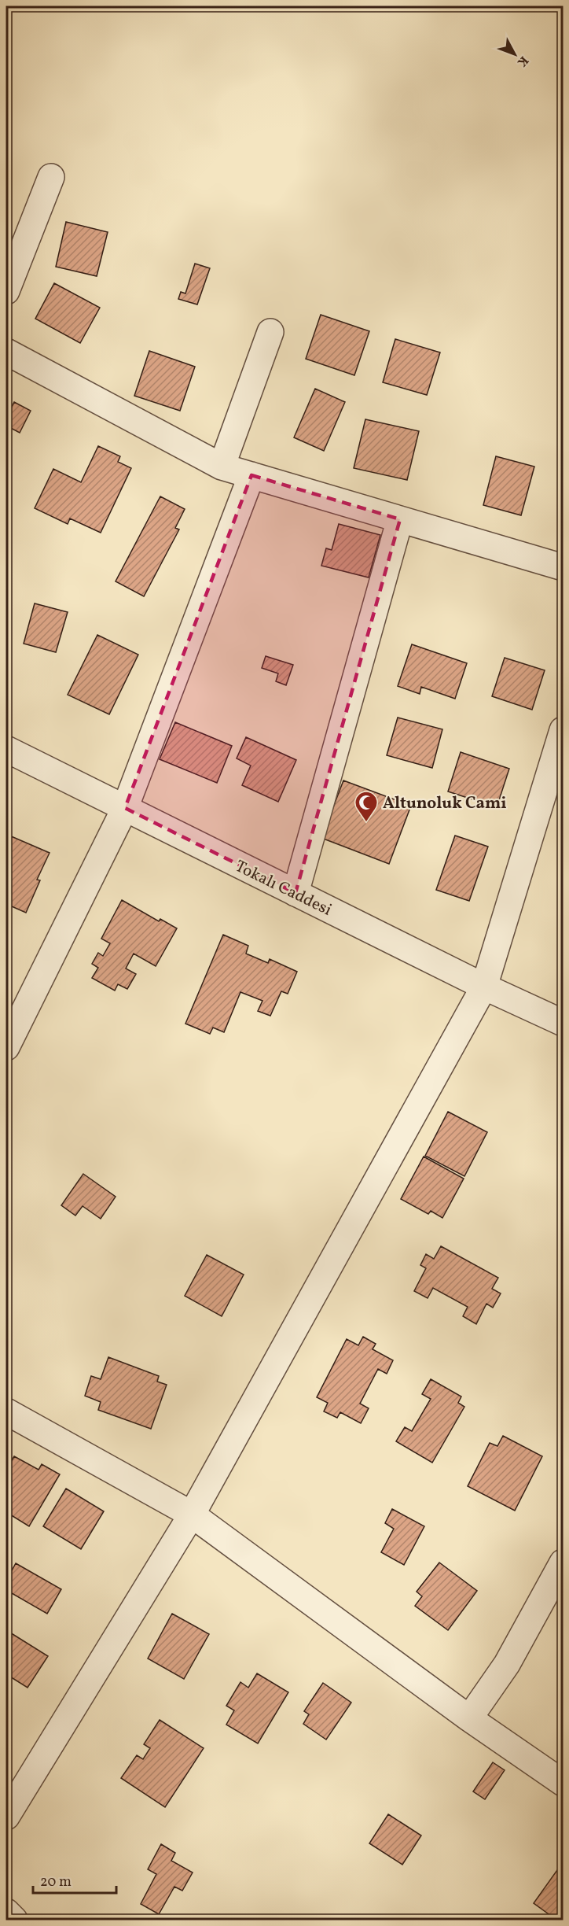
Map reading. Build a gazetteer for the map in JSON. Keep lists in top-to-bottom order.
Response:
{
  "streets": {
    "street": ["Tokalı Caddesi"]
  },
  "places": {
    "mosque": ["Altunoluk Cami"]
  },
  "scale_bar": "20 m",
  "north": "bottom right"
}
